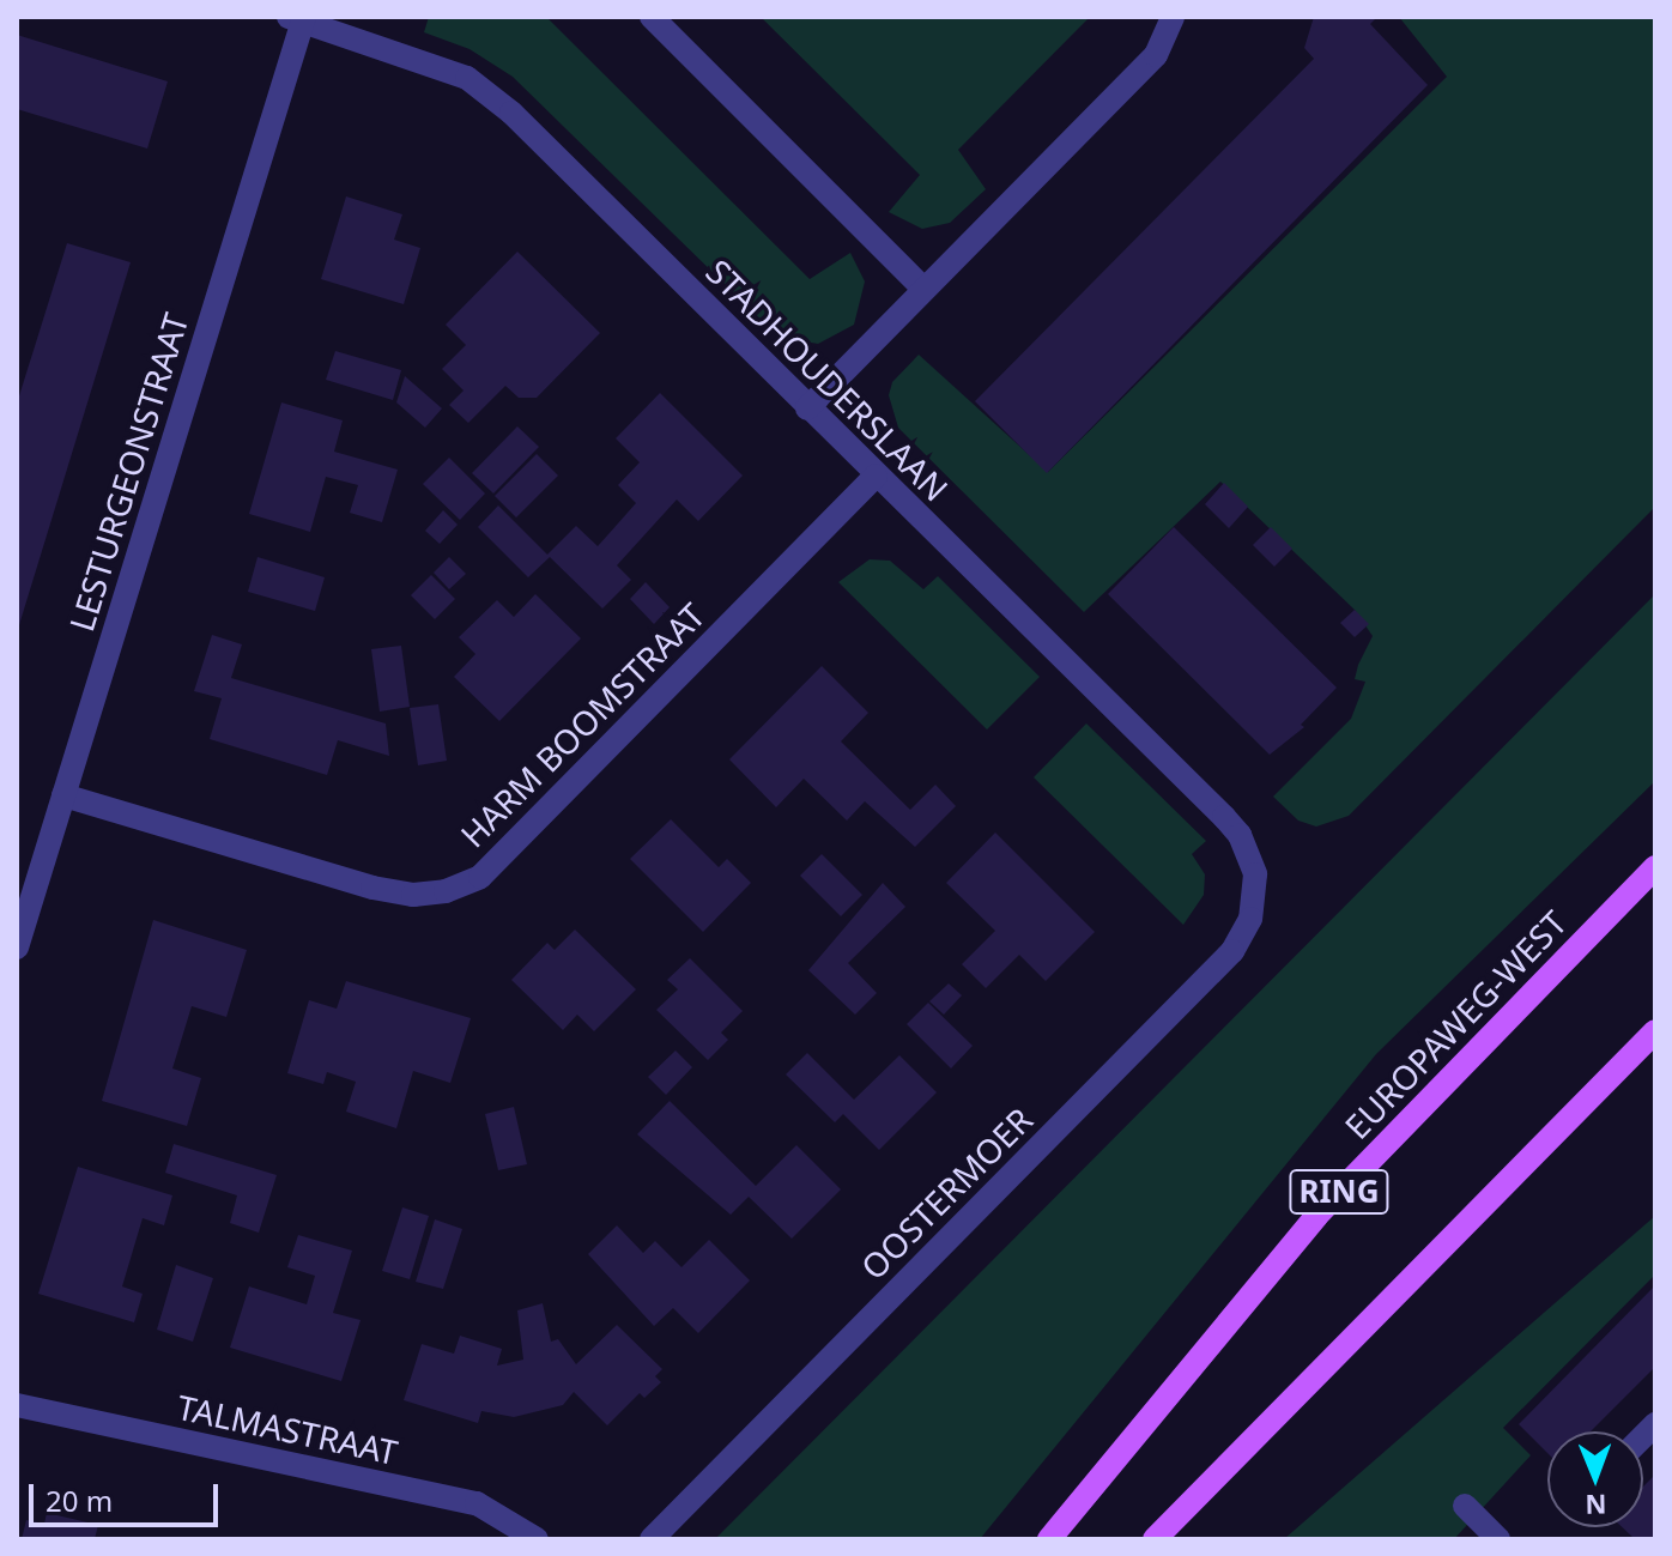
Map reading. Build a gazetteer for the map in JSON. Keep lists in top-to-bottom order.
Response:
{
  "streets": {
    "main road": ["EUROPAWEG-WEST", "RING"],
    "street": [
      "STADHOUDERSLAAN",
      "LESTURGEONSTRAAT",
      "HARM BOOMSTRAAT",
      "OOSTERMOER",
      "TALMASTRAAT"
    ]
  },
  "crossings": [
    ["STADHOUDERSLAAN", "LESTURGEONSTRAAT"],
    ["STADHOUDERSLAAN", "HARM BOOMSTRAAT"],
    ["STADHOUDERSLAAN", "OOSTERMOER"],
    ["LESTURGEONSTRAAT", "HARM BOOMSTRAAT"]
  ],
  "scale_bar": "20 m",
  "north": "bottom"
}
